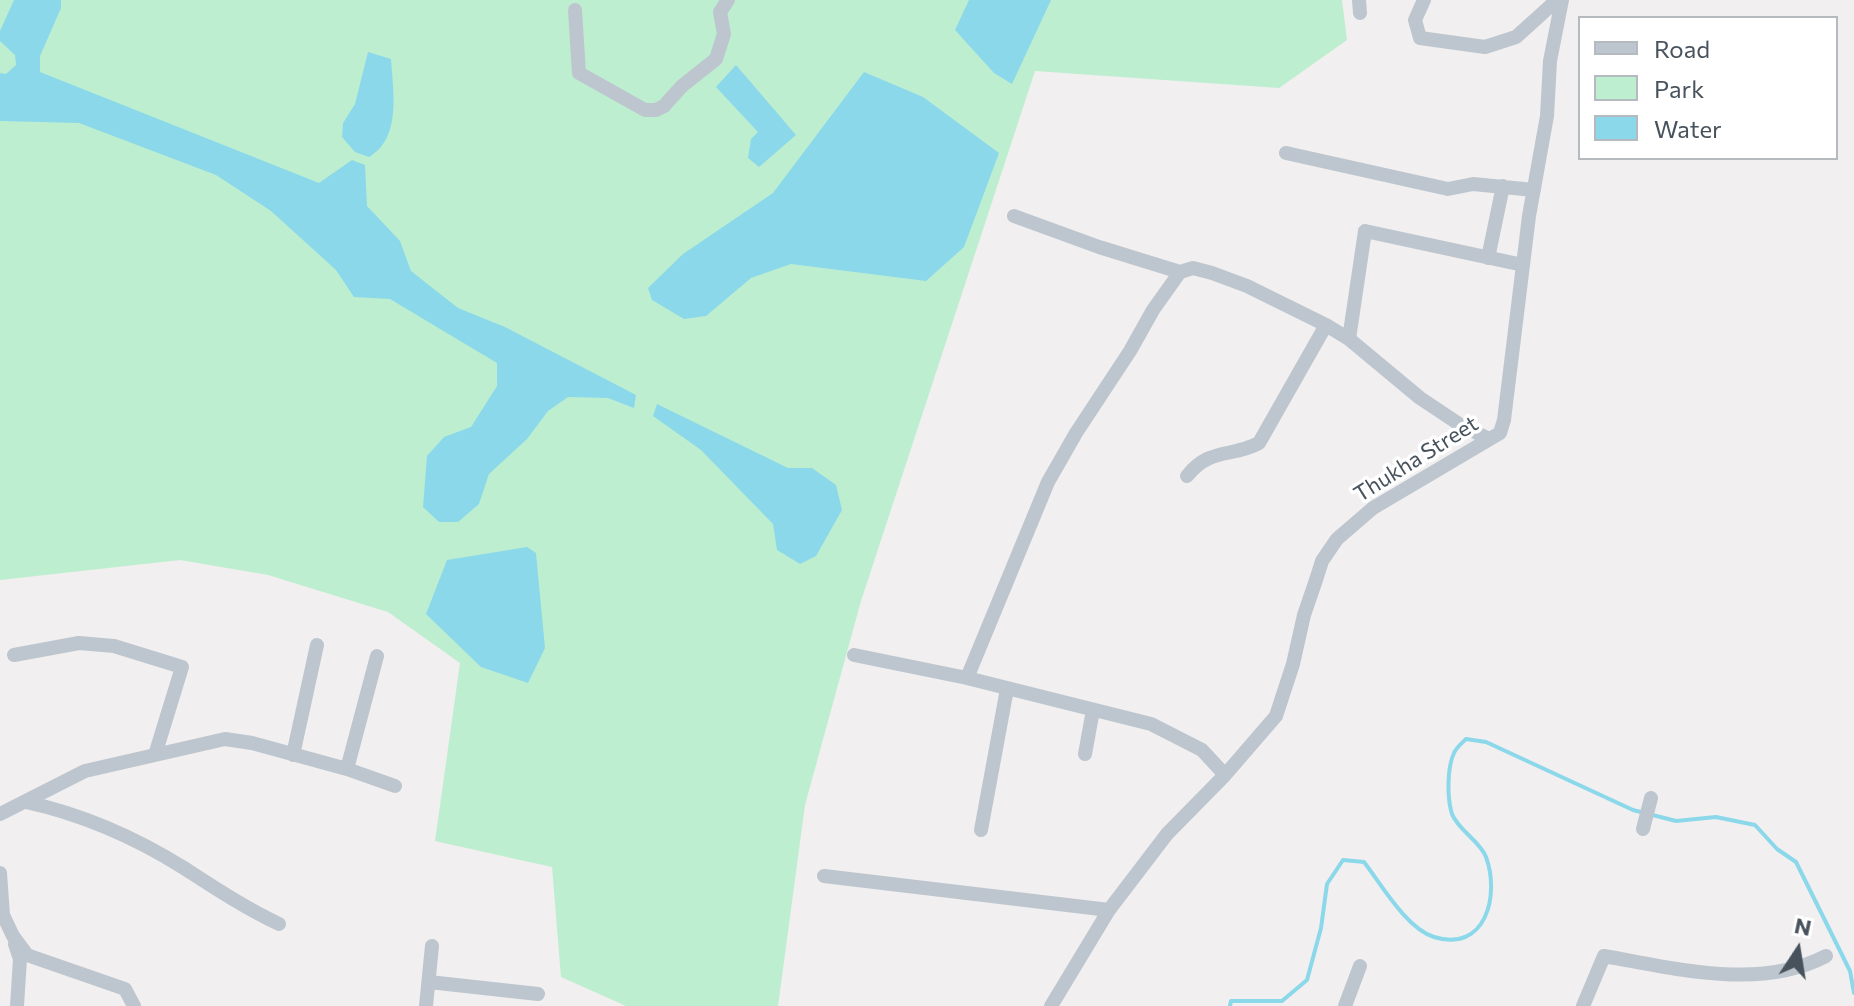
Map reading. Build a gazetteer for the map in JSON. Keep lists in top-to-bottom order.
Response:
{
  "streets": {
    "street": ["Thukha Street"]
  },
  "legend": ["Road", "Park", "Water"],
  "north": "top"
}
